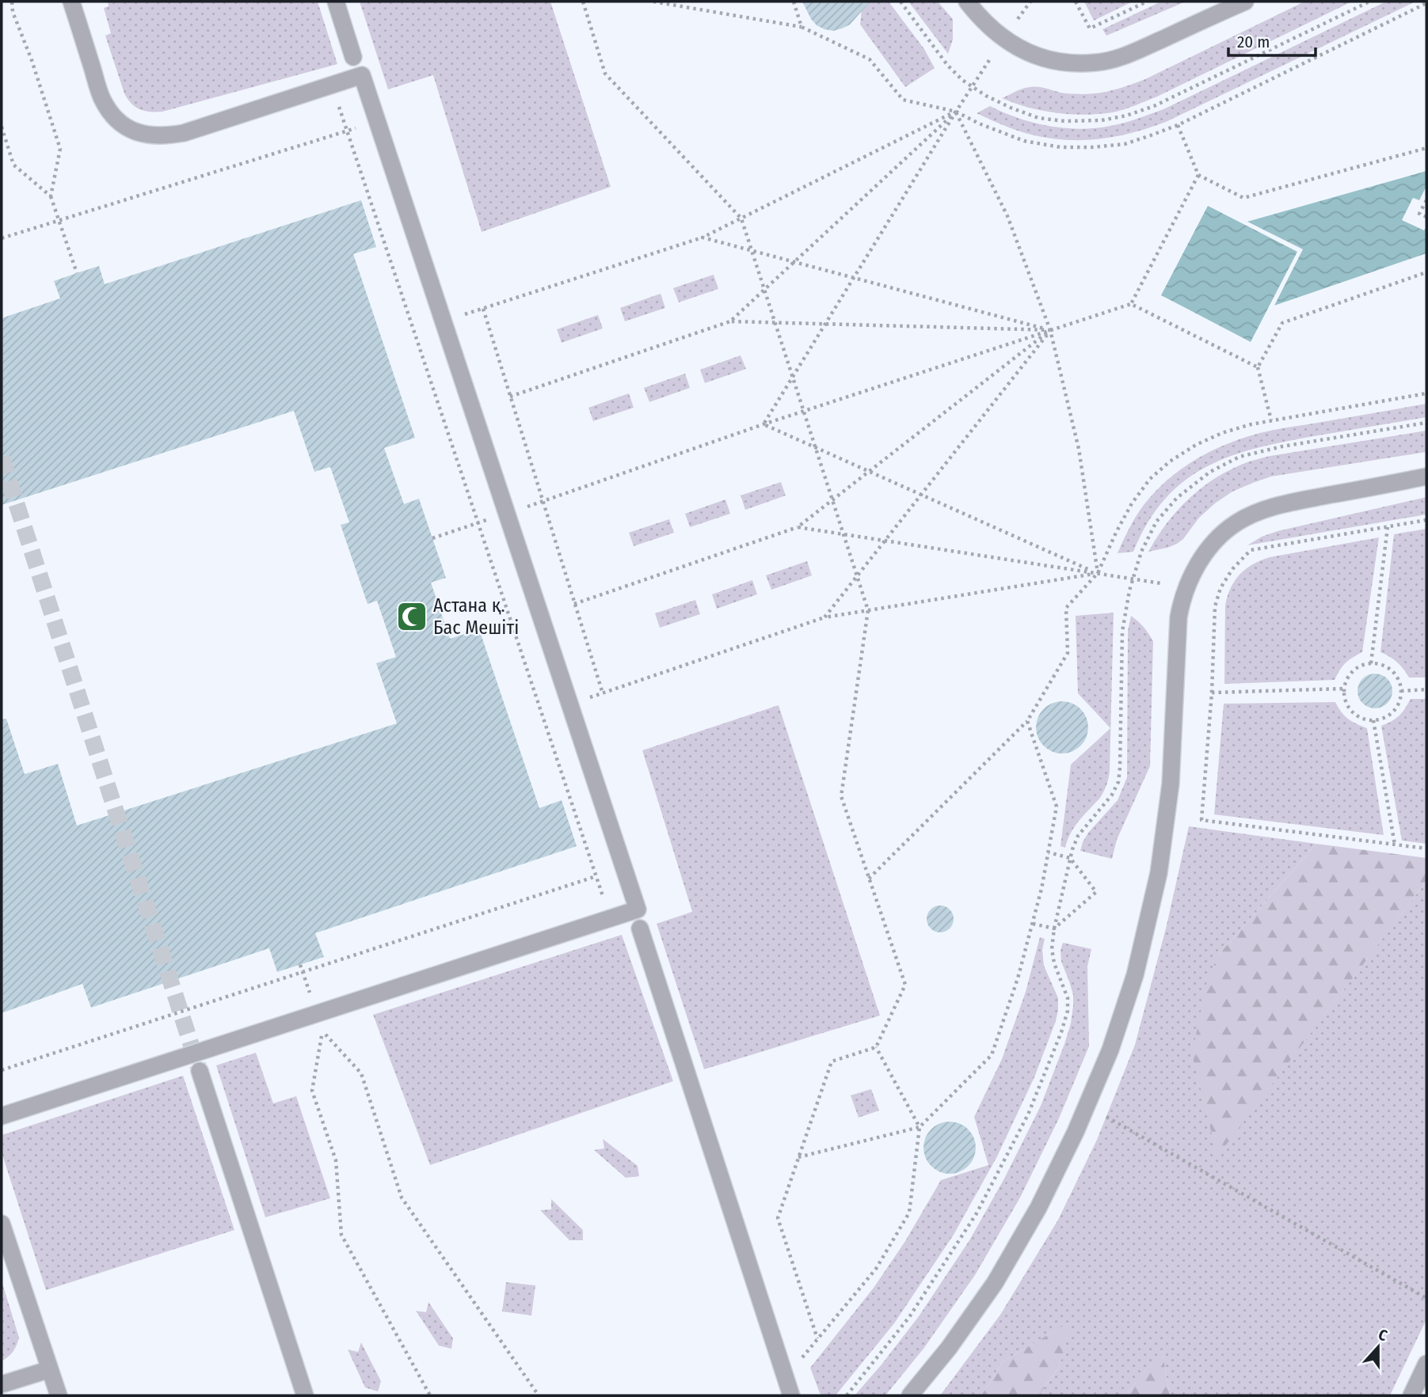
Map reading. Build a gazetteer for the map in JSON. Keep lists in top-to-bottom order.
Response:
{
  "places": {
    "mosque": ["Астана қ. Бас Мешіті"]
  },
  "scale_bar": "20 m",
  "north": "top"
}
